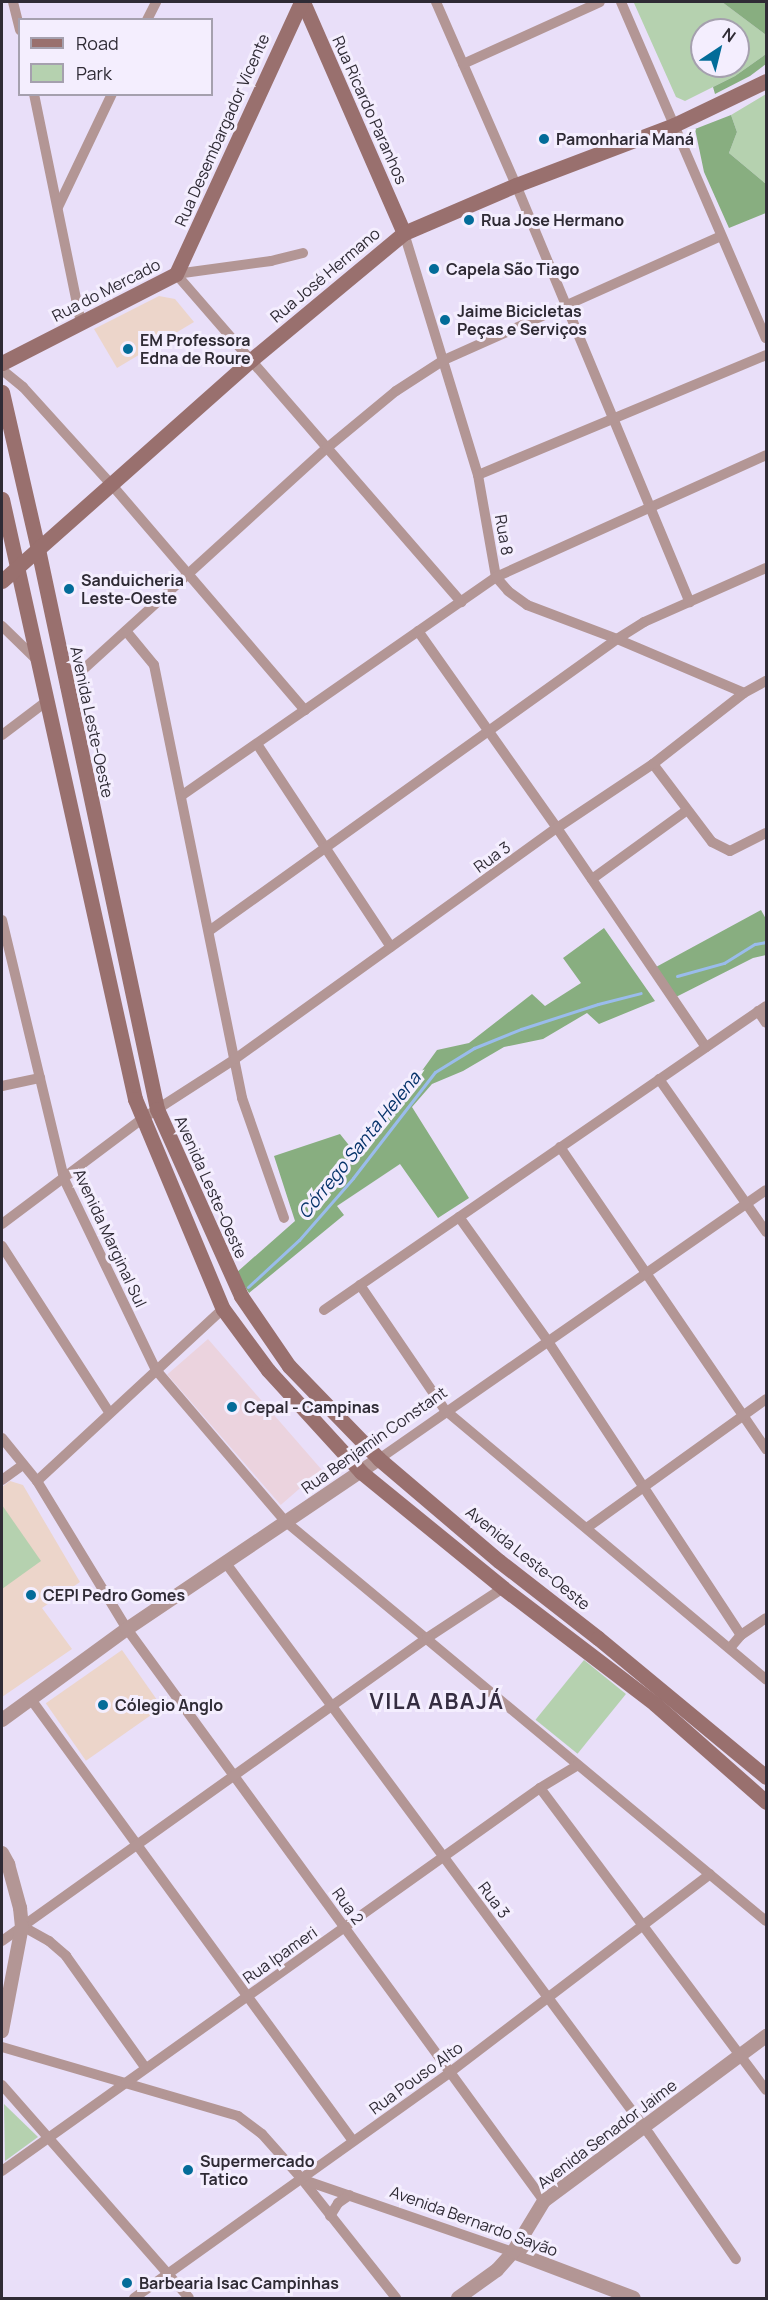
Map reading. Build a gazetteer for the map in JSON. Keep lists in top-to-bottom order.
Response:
{
  "streets": {
    "main road": [
      "Rua Ricardo Paranhos",
      "Rua Desembargador Vicente",
      "Rua José Hermano",
      "Rua do Mercado",
      "Avenida Leste-Oeste"
    ],
    "street": [
      "Rua 8",
      "Rua 3",
      "Avenida Marginal Sul",
      "Rua Benjamin Constant",
      "Rua 2",
      "Rua Ipameri",
      "Rua Pouso Alto",
      "Avenida Senador Jaime",
      "Avenida Bernardo Sayão"
    ]
  },
  "crossings": [
    ["Rua Ricardo Paranhos", "Rua Desembargador Vicente"],
    ["Rua Ricardo Paranhos", "Rua José Hermano"],
    ["Rua Ricardo Paranhos", "Rua 8"],
    ["Rua Desembargador Vicente", "Rua do Mercado"],
    ["Rua José Hermano", "Rua 8"],
    ["Rua José Hermano", "Avenida Leste-Oeste"],
    ["Rua 8", "Rua 3"],
    ["Avenida Leste-Oeste", "Rua 3"],
    ["Avenida Leste-Oeste", "Rua Benjamin Constant"],
    ["Rua 3", "Avenida Marginal Sul"],
    ["Rua 3", "Rua Benjamin Constant"],
    ["Rua 3", "Rua Ipameri"],
    ["Rua 3", "Rua Pouso Alto"],
    ["Rua 3", "Avenida Senador Jaime"],
    ["Avenida Marginal Sul", "Rua Benjamin Constant"],
    ["Avenida Marginal Sul", "Rua Ipameri"],
    ["Avenida Marginal Sul", "Rua Pouso Alto"],
    ["Rua Benjamin Constant", "Rua 2"],
    ["Rua 2", "Rua Ipameri"],
    ["Rua 2", "Rua Pouso Alto"],
    ["Rua 2", "Avenida Senador Jaime"],
    ["Rua Pouso Alto", "Avenida Bernardo Sayão"],
    ["Avenida Senador Jaime", "Avenida Bernardo Sayão"]
  ],
  "districts": ["VILA ABAJÁ"],
  "water": ["Córrego Santa Helena"],
  "places": [
    "Pamonharia Maná",
    "Rua Jose Hermano",
    "Capela São Tiago",
    "Jaime Bicicletas Peças e Serviços",
    "EM Professora Edna de Roure",
    "Sanduicheria Leste-Oeste",
    "Cepal - Campinas",
    "CEPI Pedro Gomes",
    "Cólegio Anglo",
    "Supermercado Tatico",
    "Barbearia Isac Campinhas"
  ],
  "legend": ["Road", "Park"],
  "north": "top right"
}
